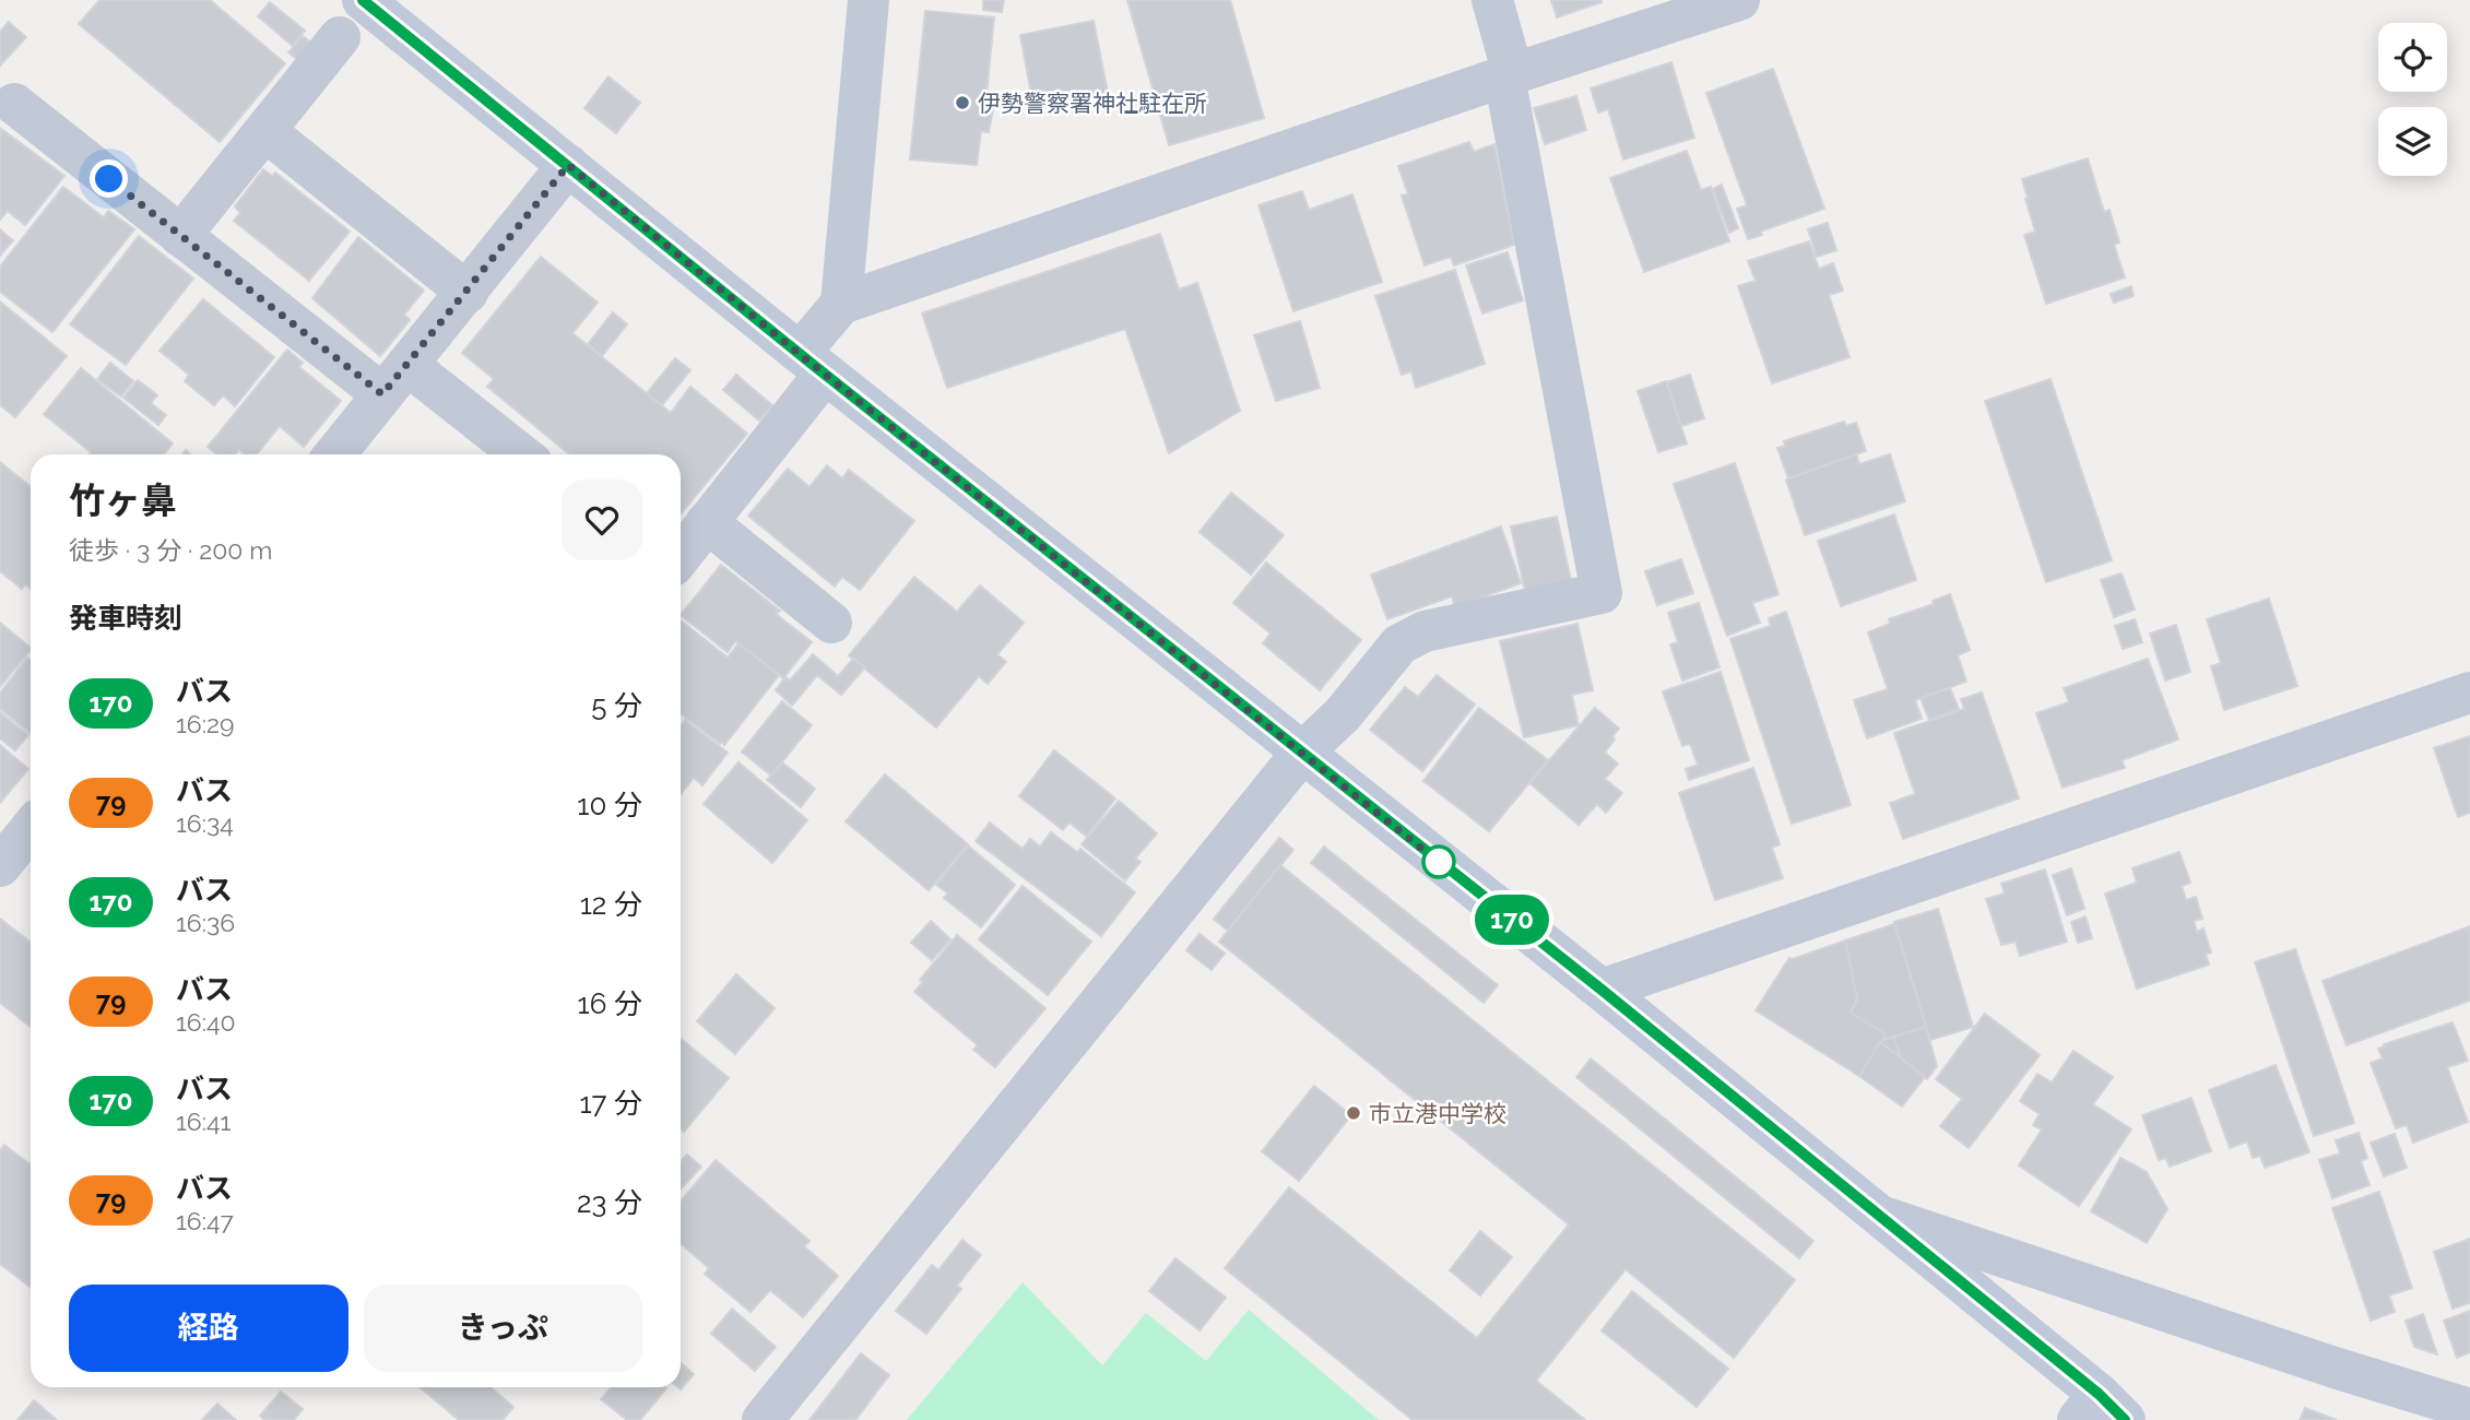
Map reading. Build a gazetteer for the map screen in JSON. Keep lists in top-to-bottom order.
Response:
{
  "places": ["伊勢警察署神社駐在所", "市立港中学校"],
  "lines": ["bus line 170"],
  "page": {
    "on_map": "170",
    "heading": [
      ["竹ヶ鼻", "徒歩 · 3 分 · 200 m"],
      "発車時刻"
    ],
    "list": [
      {
        "mark": "170",
        "name": "バス",
        "note": "16:29",
        "value": "5 分"
      },
      {
        "mark": "79",
        "name": "バス",
        "note": "16:34",
        "value": "10 分"
      },
      {
        "mark": "170",
        "name": "バス",
        "note": "16:36",
        "value": "12 分"
      },
      {
        "mark": "79",
        "name": "バス",
        "note": "16:40",
        "value": "16 分"
      },
      {
        "mark": "170",
        "name": "バス",
        "note": "16:41",
        "value": "17 分"
      },
      {
        "mark": "79",
        "name": "バス",
        "note": "16:47",
        "value": "23 分"
      }
    ],
    "buttons": ["経路", "きっぷ"]
  }
}
